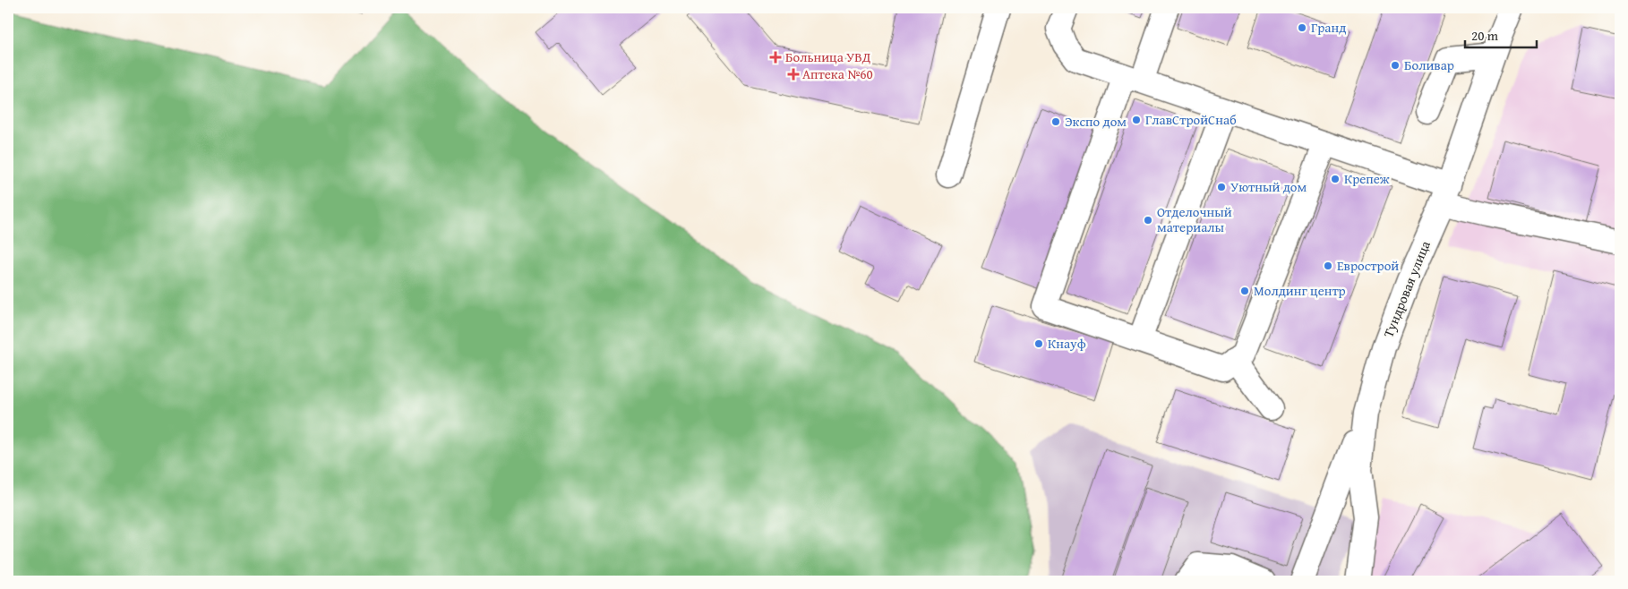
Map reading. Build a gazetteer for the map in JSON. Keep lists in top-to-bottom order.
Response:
{
  "streets": {
    "lane": ["Тундровая улица"]
  },
  "places": {
    "other": [
      "Гранд",
      "Боливар",
      "ГлавСтройСнаб",
      "Экспо дом",
      "Крепеж",
      "Уютный дом",
      "Отделочный материалы",
      "Еврострой",
      "Молдинг центр",
      "Кнауф"
    ],
    "health": ["Больница УВД", "Аптека №60"]
  },
  "scale_bar": "20 m"
}
